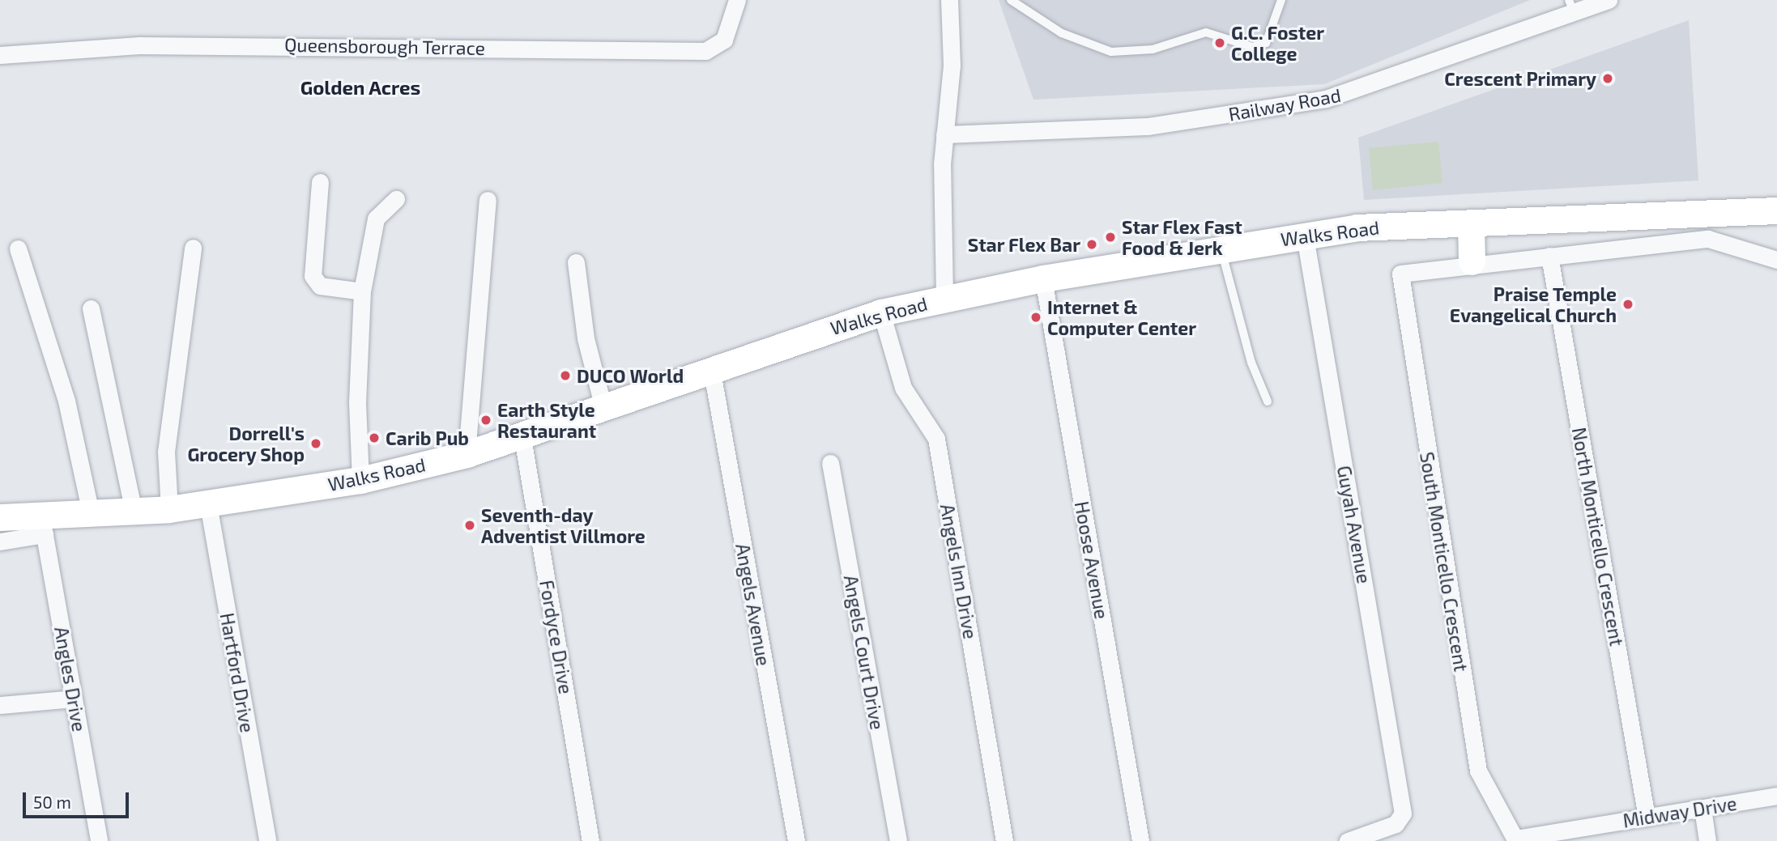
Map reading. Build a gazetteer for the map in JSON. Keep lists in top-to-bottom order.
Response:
{
  "streets": {
    "main road": ["Walks Road"],
    "street": [
      "Queensborough Terrace",
      "Railway Road",
      "Guyah Avenue",
      "North Monticello Crescent",
      "Hoose Avenue",
      "South Monticello Crescent",
      "Angels Inn Drive",
      "Angels Avenue",
      "Fordyce Drive",
      "Angels Court Drive",
      "Hartford Drive",
      "Angles Drive",
      "Midway Drive"
    ]
  },
  "crossings": [
    ["Walks Road", "Guyah Avenue"],
    ["Walks Road", "Hoose Avenue"],
    ["Walks Road", "Angels Inn Drive"],
    ["Walks Road", "Angels Avenue"],
    ["Walks Road", "Fordyce Drive"],
    ["Walks Road", "Hartford Drive"],
    ["Walks Road", "Angles Drive"],
    ["North Monticello Crescent", "Midway Drive"],
    ["South Monticello Crescent", "Midway Drive"]
  ],
  "districts": ["Golden Acres"],
  "places": [
    "G.C. Foster College",
    "Crescent Primary",
    "Star Flex Fast Food & Jerk",
    "Star Flex Bar",
    "Praise Temple Evangelical Church",
    "Internet & Computer Center",
    "DUCO World",
    "Earth Style Restaurant",
    "Carib Pub",
    "Dorrell's Grocery Shop",
    "Seventh-day Adventist Villmore"
  ],
  "scale_bar": "50 m"
}
